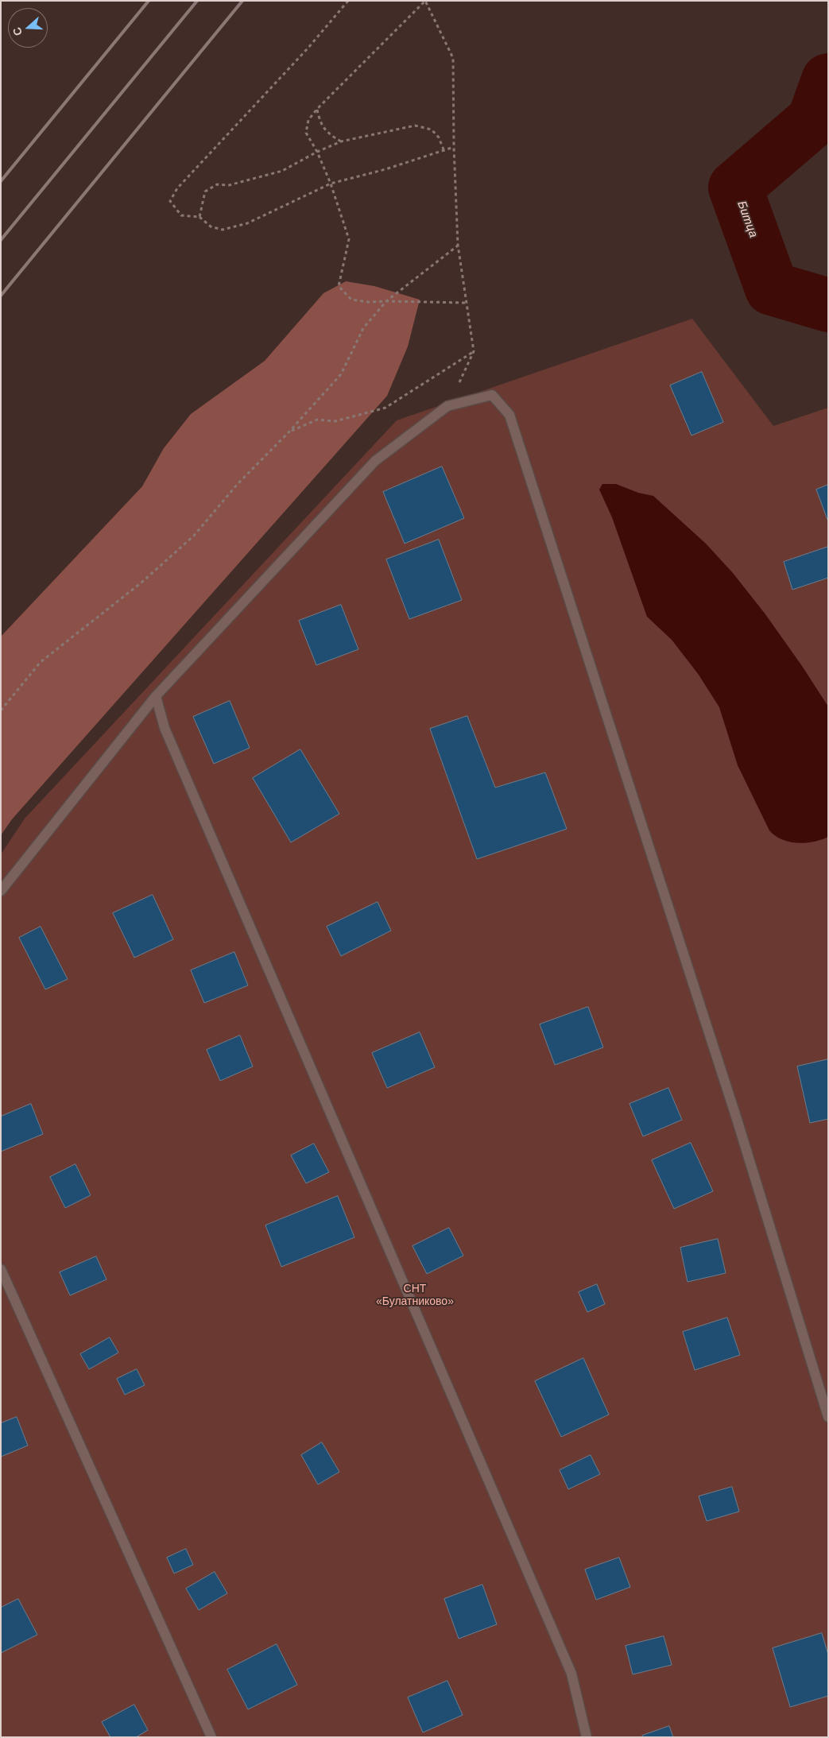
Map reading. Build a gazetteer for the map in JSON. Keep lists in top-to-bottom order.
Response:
{
  "water": ["Битца"],
  "parks": ["СНТ «Булатниково»"],
  "north": "left"
}
